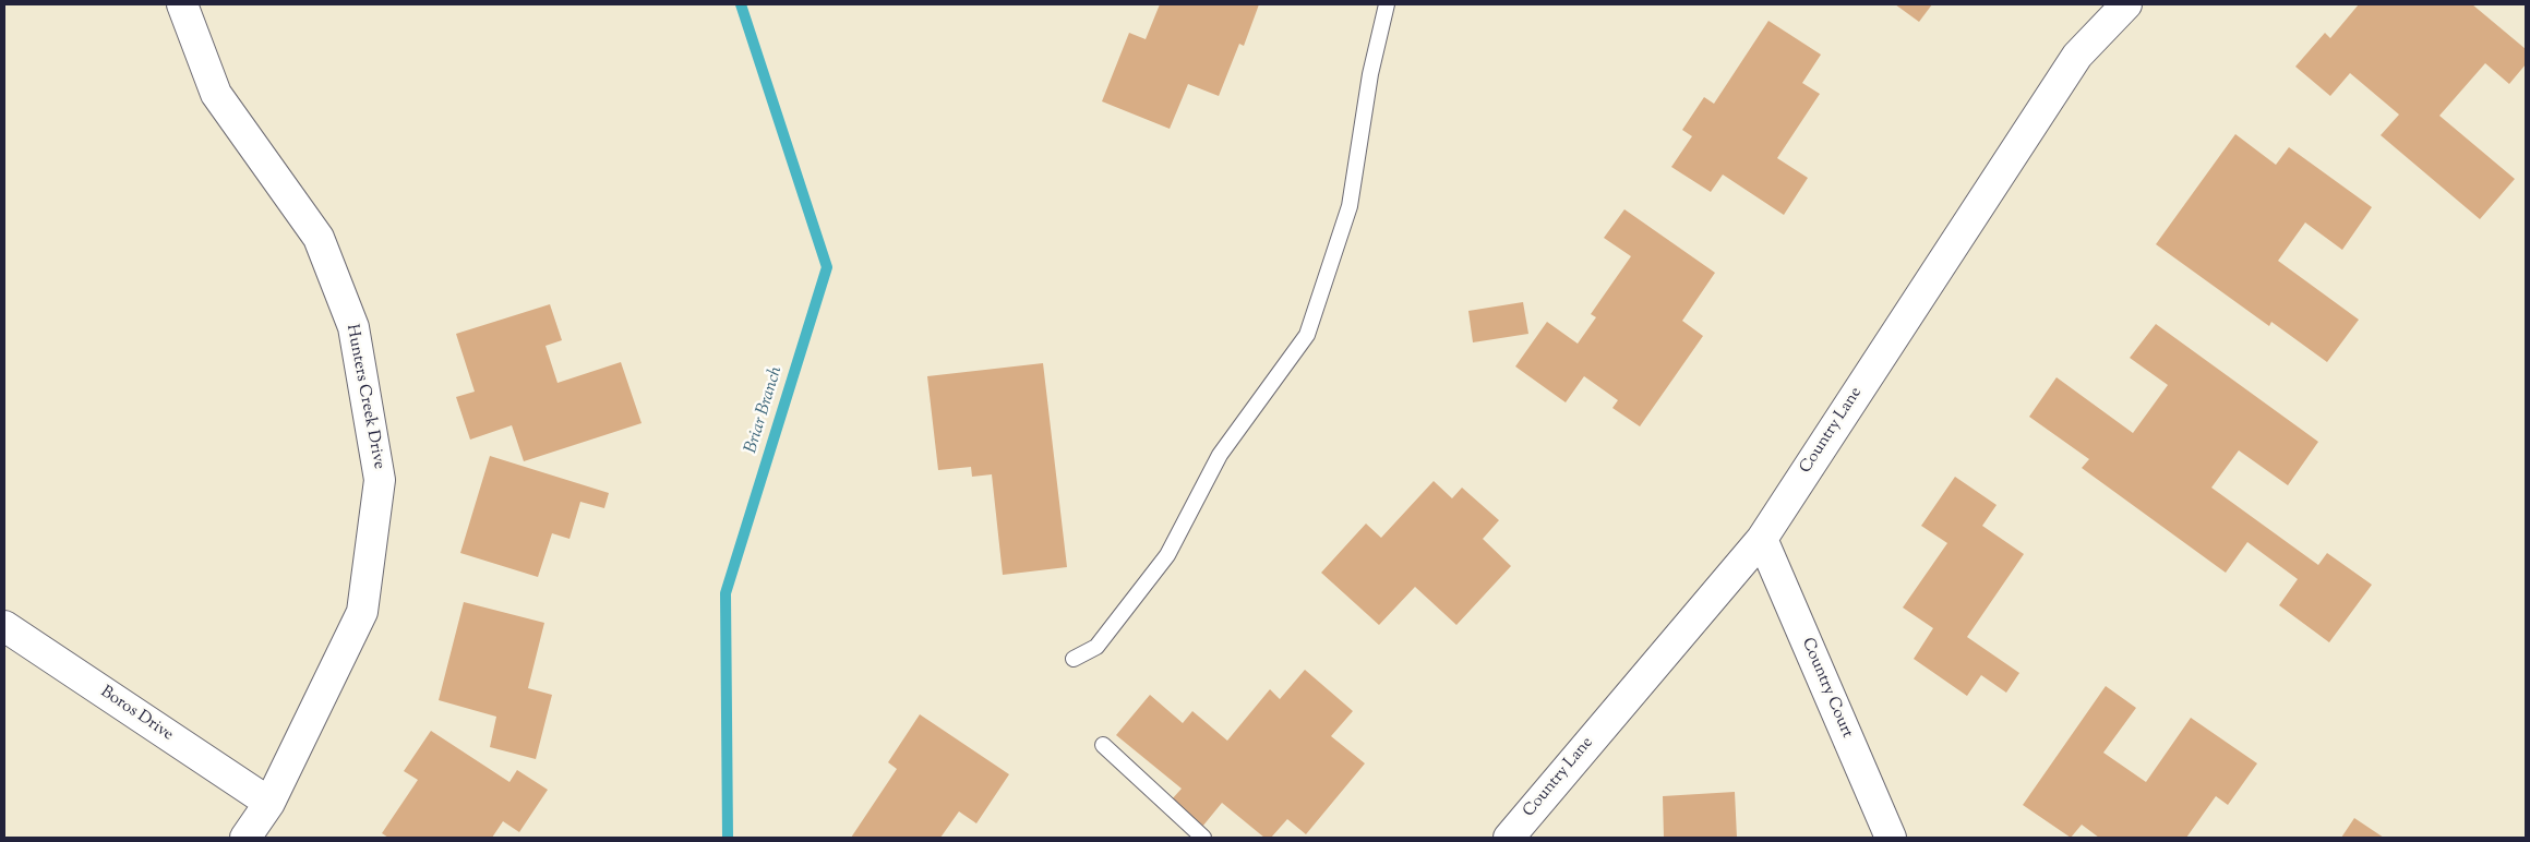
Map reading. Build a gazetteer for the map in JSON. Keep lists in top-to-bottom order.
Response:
{
  "streets": {
    "street": [
      "Hunters Creek Drive",
      "Country Lane",
      "Country Court",
      "Boros Drive"
    ]
  },
  "crossings": [
    ["Hunters Creek Drive", "Boros Drive"],
    ["Country Lane", "Country Court"]
  ],
  "water": ["Briar Branch"]
}
